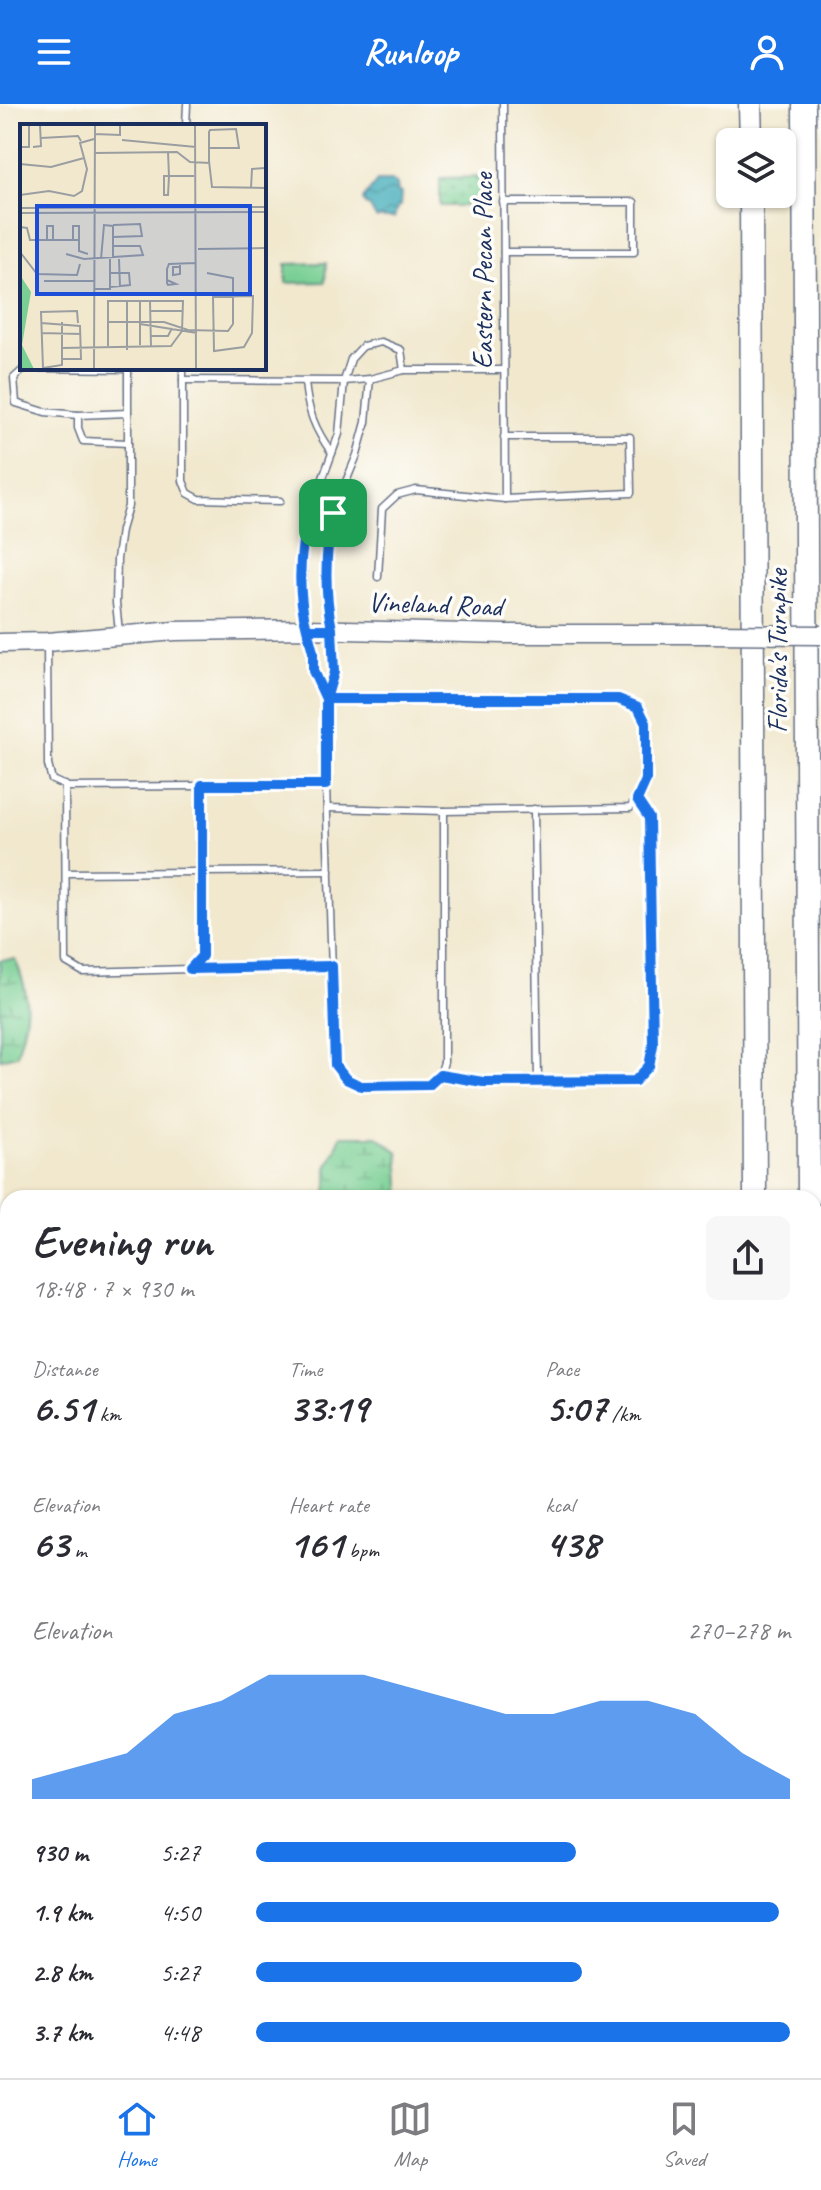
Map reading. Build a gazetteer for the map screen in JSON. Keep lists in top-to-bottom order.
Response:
{
  "streets": {
    "highway": ["Florida's Turnpike"],
    "main road": ["Vineland Road"],
    "lane": ["Eastern Pecan Place"]
  },
  "page": {
    "header": "Runloop",
    "heading": ["Evening run", "18:48 · 7 × 930 m"],
    "stats": [
      ["Distance", "6.51 km"],
      ["Time", "33:19"],
      ["Pace", "5:07 /km"],
      ["Elevation", "63 m"],
      ["Heart rate", "161 bpm"],
      ["kcal", "438"]
    ],
    "chart": ["Elevation", "270–278 m"],
    "list": [
      {
        "name": "930 m",
        "note": "5:27"
      },
      {
        "name": "1.9 km",
        "note": "4:50"
      },
      {
        "name": "2.8 km",
        "note": "5:27"
      },
      {
        "name": "3.7 km",
        "note": "4:48"
      }
    ],
    "tabs": ["Home", "Map", "Saved"]
  }
}
